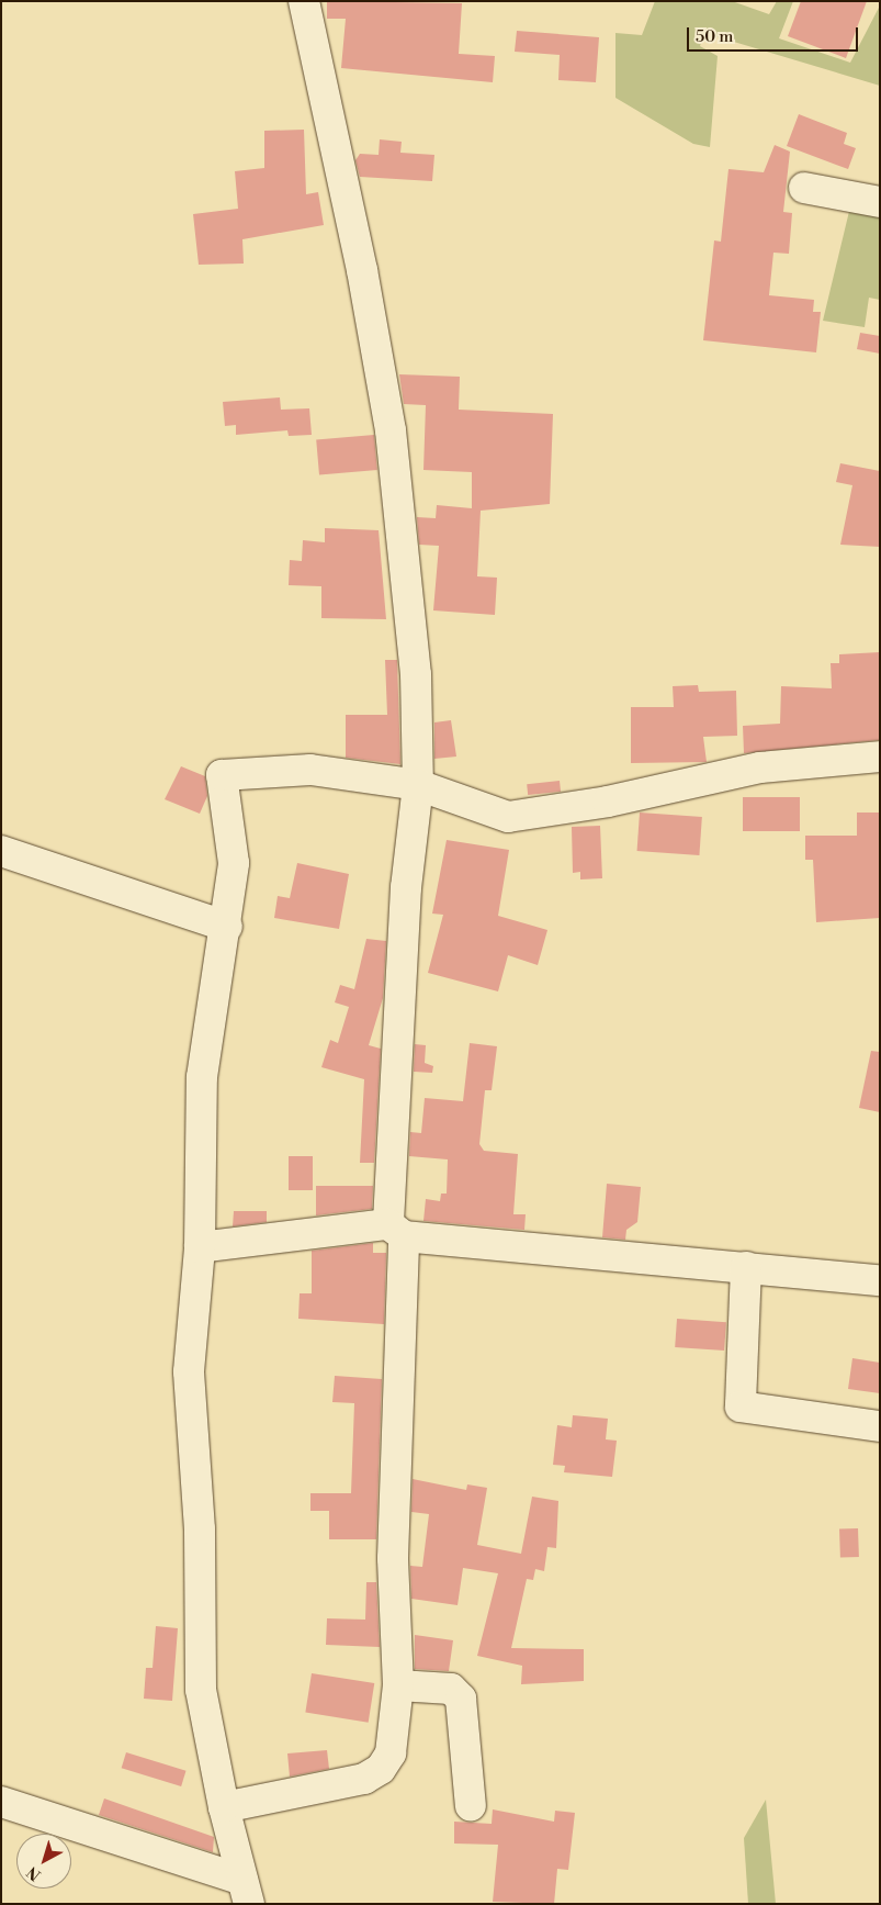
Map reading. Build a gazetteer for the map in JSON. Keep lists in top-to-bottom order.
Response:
{
  "scale_bar": "50 m",
  "north": "bottom left"
}
